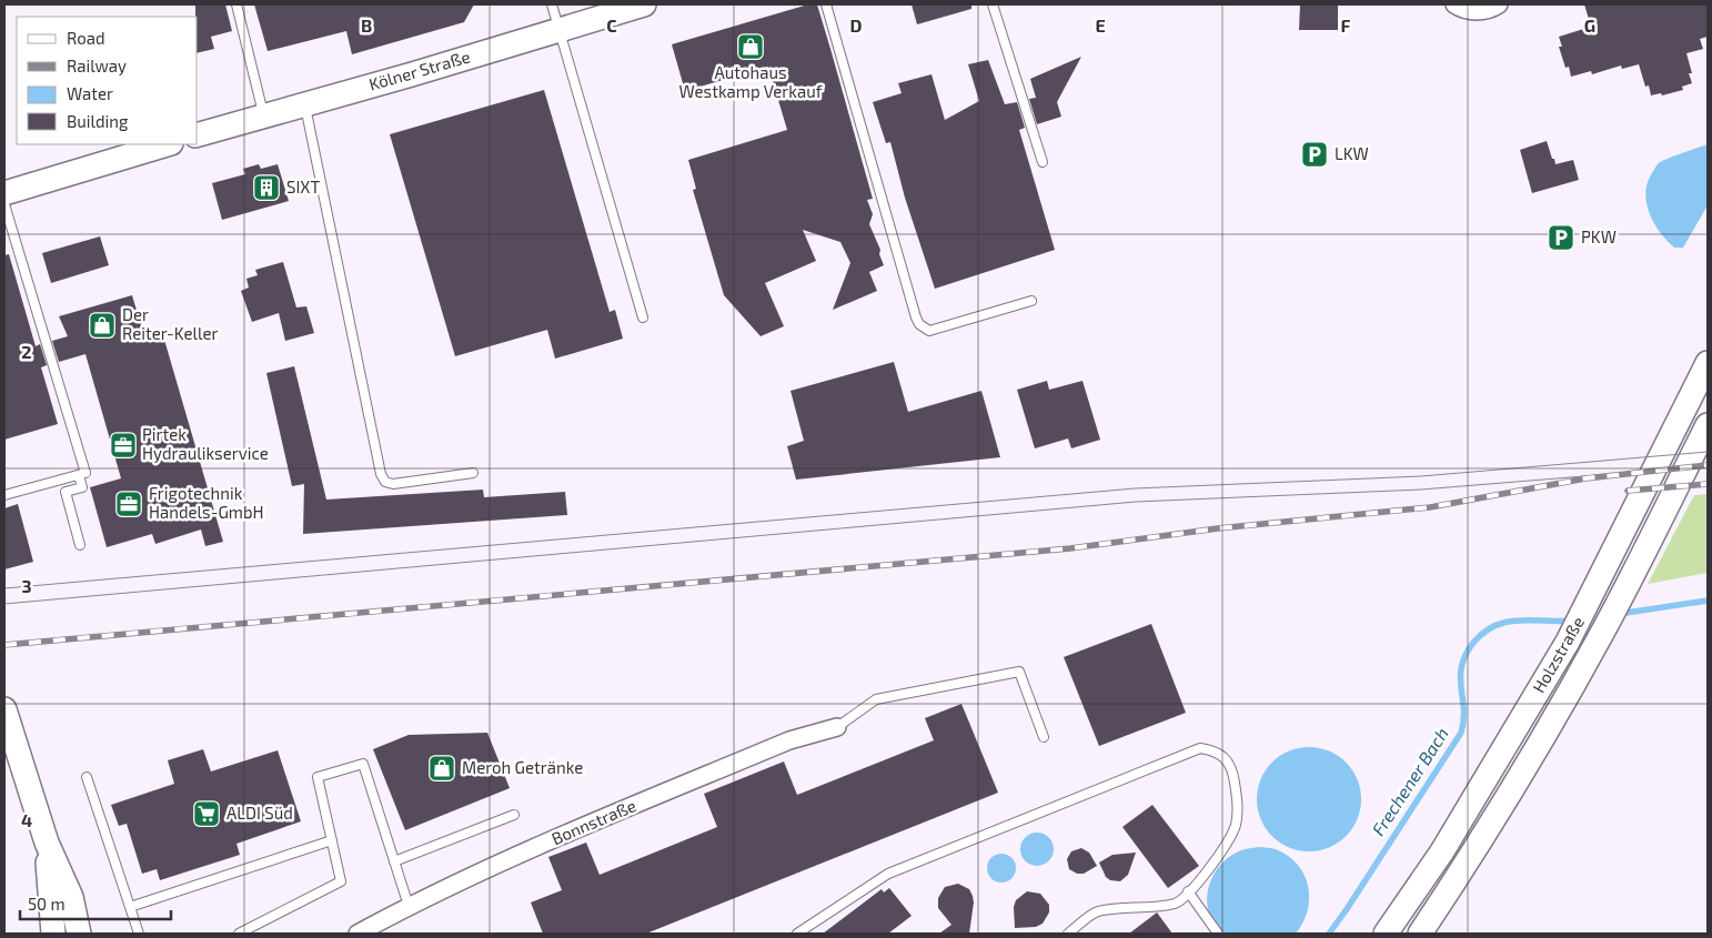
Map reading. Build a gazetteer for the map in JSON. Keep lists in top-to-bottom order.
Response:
{
  "streets": {
    "main road": ["Kölner Straße", "Holzstraße"],
    "street": ["Bonnstraße"]
  },
  "water": ["Frechener Bach"],
  "places": {
    "shop": ["Autohaus Westkamp Verkauf", "Der Reiter-Keller", "Meroh Getränke"],
    "parking": ["LKW", "PKW"],
    "building": ["SIXT"],
    "office": ["Pirtek Hydraulikservice", "Frigotechnik Handels-GmbH"],
    "supermarket": ["ALDI Süd"]
  },
  "legend": [
    "Road",
    "Railway",
    "Water",
    "Building"
  ],
  "scale_bar": "50 m",
  "grid": {
    "columns": [
      "B",
      "C",
      "D",
      "E",
      "F",
      "G"
    ],
    "rows": ["2", "3", "4"]
  }
}
